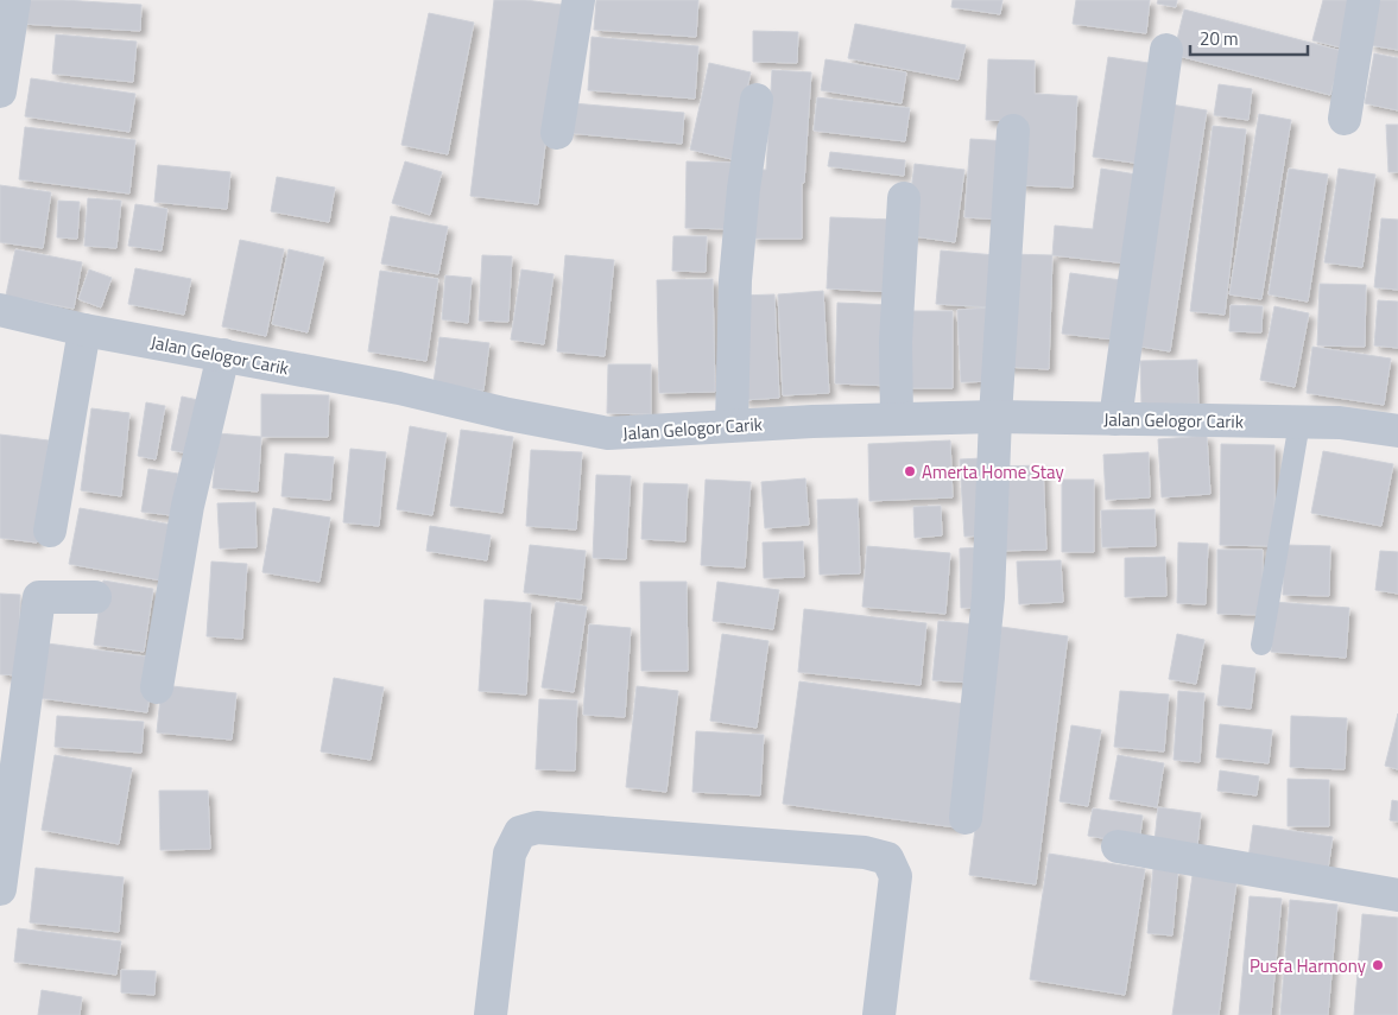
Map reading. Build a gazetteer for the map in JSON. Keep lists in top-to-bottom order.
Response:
{
  "streets": {
    "street": ["Jalan Gelogor Carik"]
  },
  "places": ["Amerta Home Stay", "Pusfa Harmony"],
  "scale_bar": "20 m"
}
